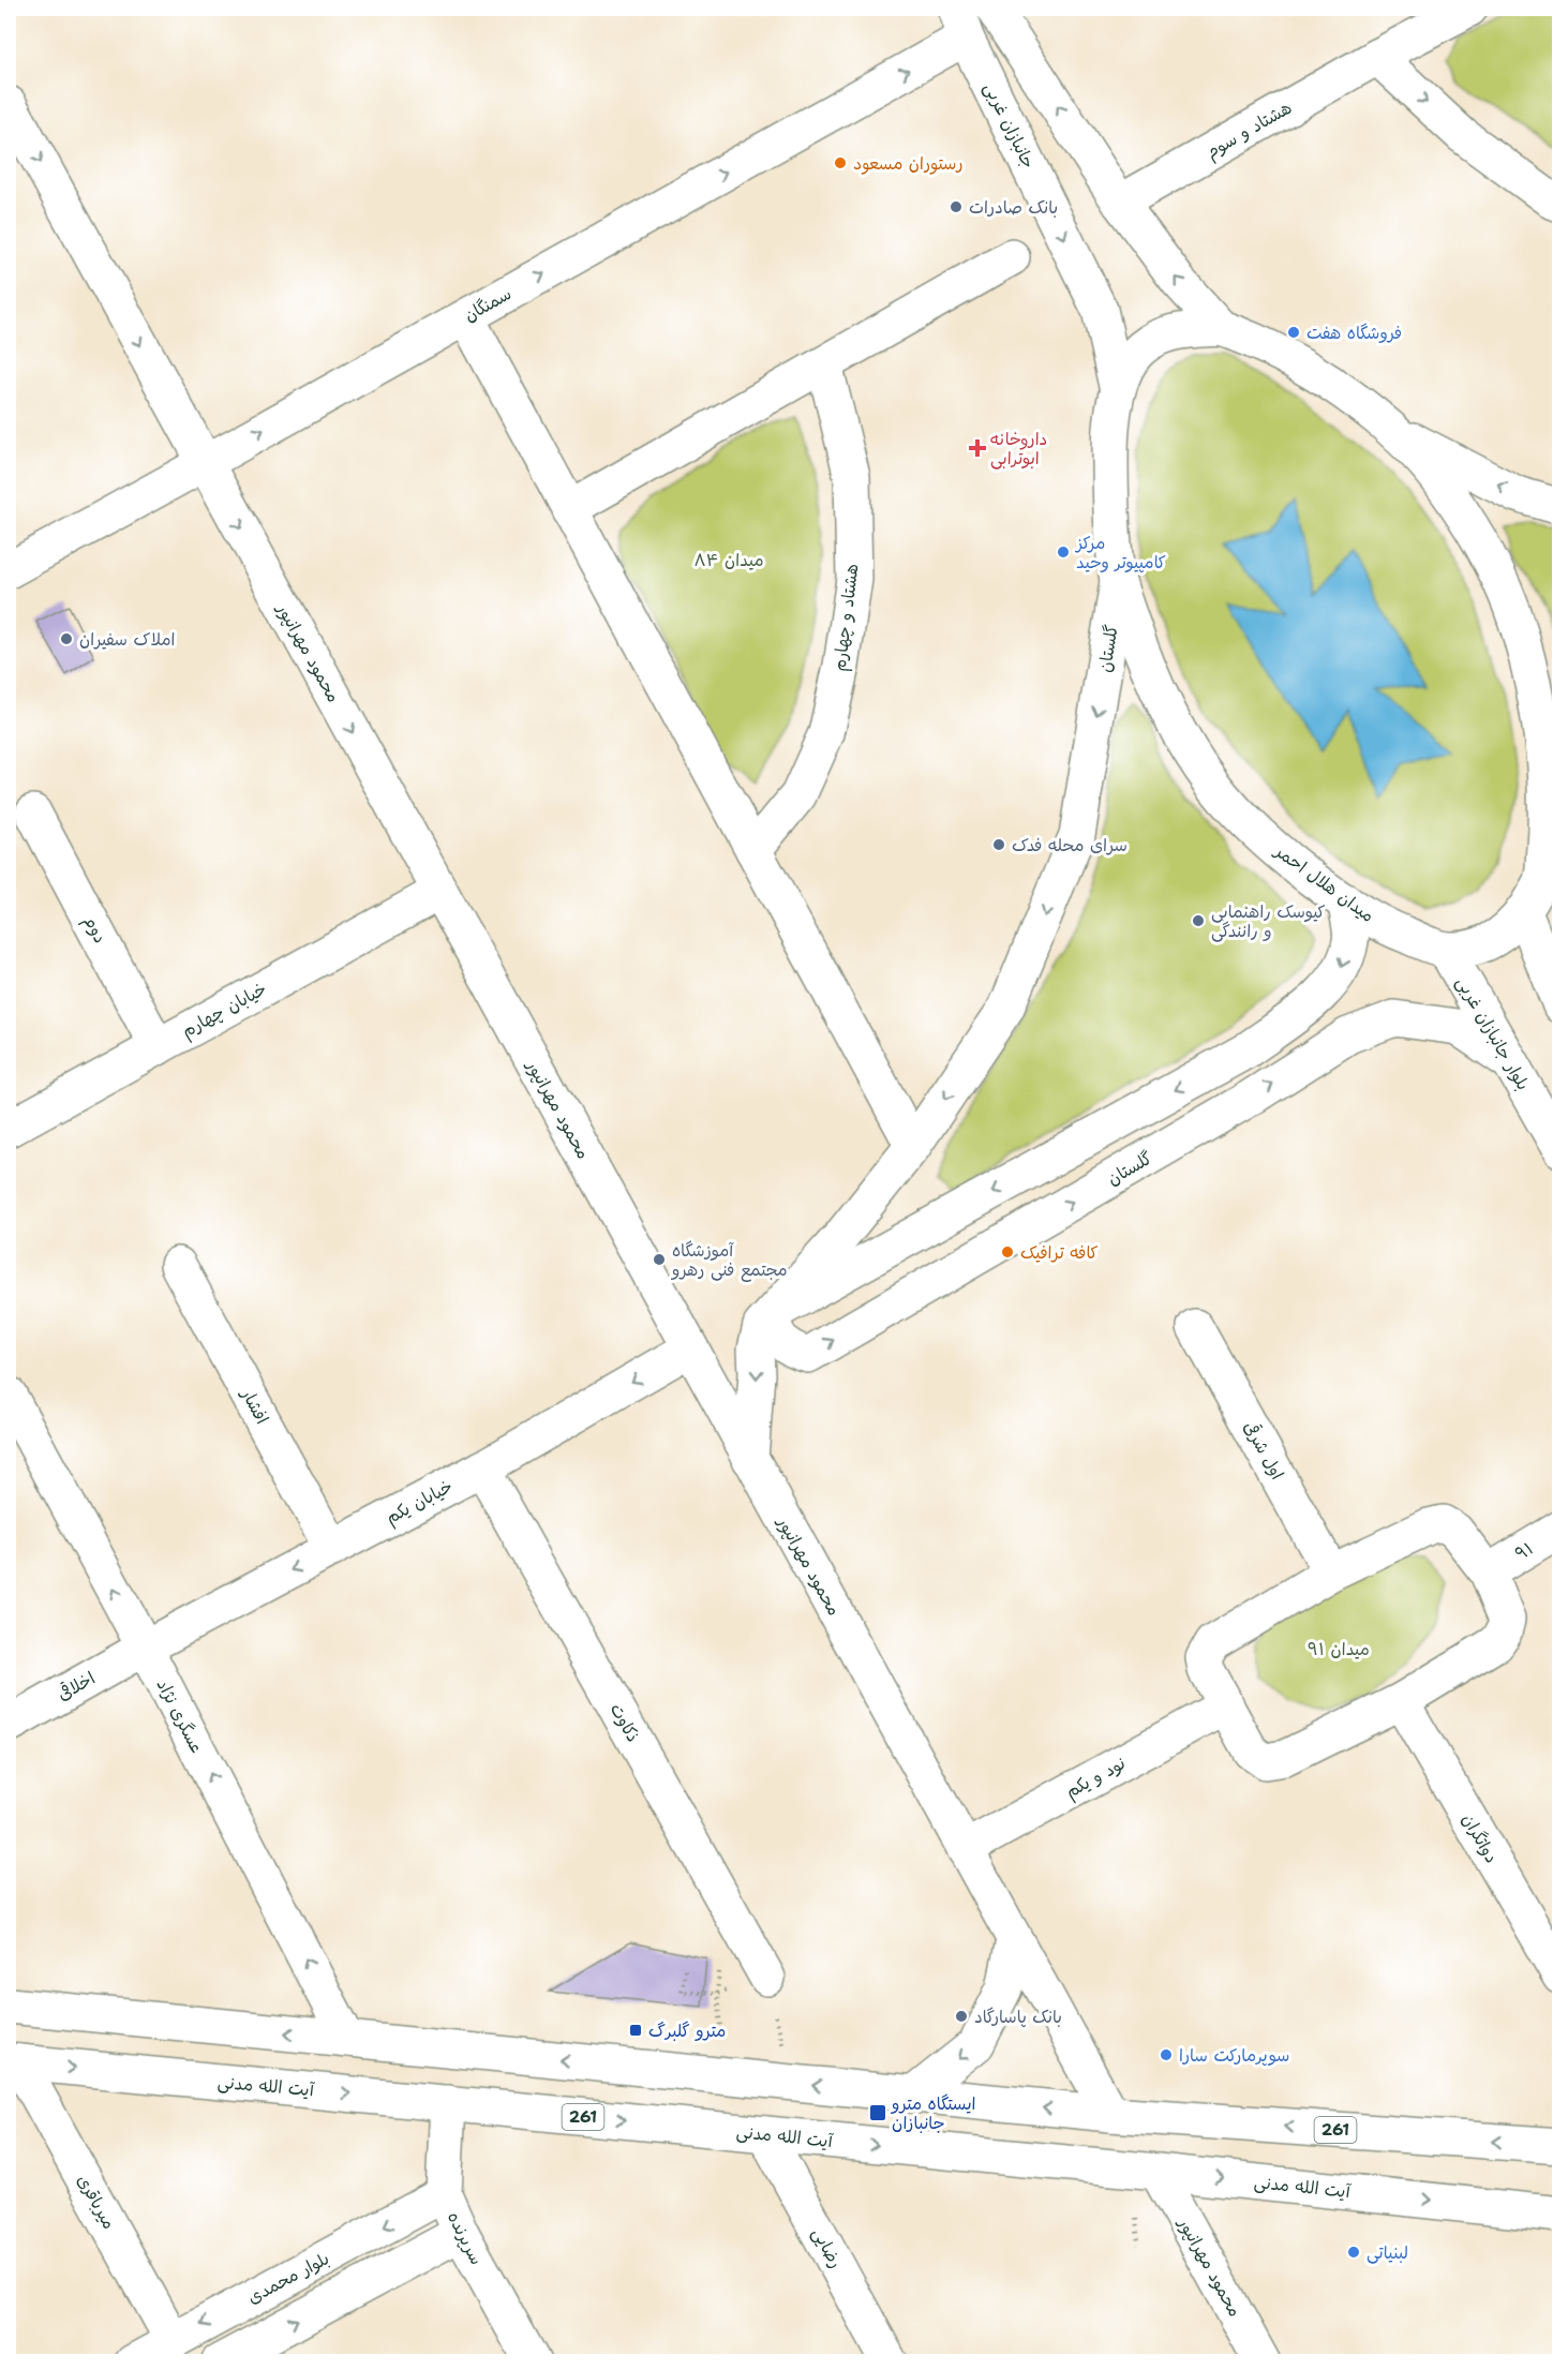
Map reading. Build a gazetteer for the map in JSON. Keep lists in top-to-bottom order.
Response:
{
  "streets": {
    "street": [
      "جانبازان غربی",
      "هشتاد و سوم",
      "سمنگان",
      "هشتاد و چهارم",
      "گلستان",
      "محمود مهرانپور",
      "میدان هلال احمر",
      "دوم",
      "خیابان چهارم",
      "بلوار جانبازان غربی",
      "افشار",
      "اول شرقی",
      "خیابان یکم",
      "۹۱",
      "اخلاقی",
      "عسگری نژاد",
      "ذکاوت",
      "نود و یکم",
      "دواتگران",
      "آیت الله مدنی",
      "261",
      "میرباقری",
      "سرپرنده",
      "رضایی",
      "بلوار محمدی"
    ]
  },
  "crossings": [
    ["جانبازان غربی", "سمنگان"],
    ["جانبازان غربی", "میدان هلال احمر"],
    ["سمنگان", "محمود مهرانپور"],
    ["گلستان", "محمود مهرانپور"],
    ["گلستان", "میدان هلال احمر"],
    ["گلستان", "بلوار جانبازان غربی"],
    ["محمود مهرانپور", "خیابان چهارم"],
    ["محمود مهرانپور", "خیابان یکم"],
    ["محمود مهرانپور", "نود و یکم"],
    ["محمود مهرانپور", "آیت الله مدنی"],
    ["محمود مهرانپور", "261"],
    ["میدان هلال احمر", "بلوار جانبازان غربی"],
    ["دوم", "خیابان چهارم"],
    ["افشار", "خیابان یکم"],
    ["خیابان یکم", "اخلاقی"],
    ["خیابان یکم", "عسگری نژاد"],
    ["خیابان یکم", "ذکاوت"],
    ["اخلاقی", "عسگری نژاد"],
    ["عسگری نژاد", "261"],
    ["آیت الله مدنی", "میرباقری"],
    ["آیت الله مدنی", "سرپرنده"],
    ["آیت الله مدنی", "رضایی"],
    ["میرباقری", "بلوار محمدی"],
    ["سرپرنده", "بلوار محمدی"]
  ],
  "one_way": ["خیابان یکم", "عسگری نژاد"],
  "parks": ["میدان ۸۴", "میدان ۹۱"],
  "places": {
    "other": [
      "رستوران مسعود",
      "بانک صادرات",
      "فروشگاه هفت",
      "مرکز کامپیوتر وحید",
      "املاک سفیران",
      "سرای محله فدک",
      "کیوسک راهنمایی و رانندگی",
      "کافه ترافیک",
      "آموزشگاه مجتمع فنی رهرو",
      "بانک پاسارگاد",
      "سوپرمارکت سارا",
      "لبنیاتی"
    ],
    "health": ["داروخانه ابوترابی"],
    "transit": ["مترو گلبرگ", "ایستگاه مترو جانبازان"]
  }
}
